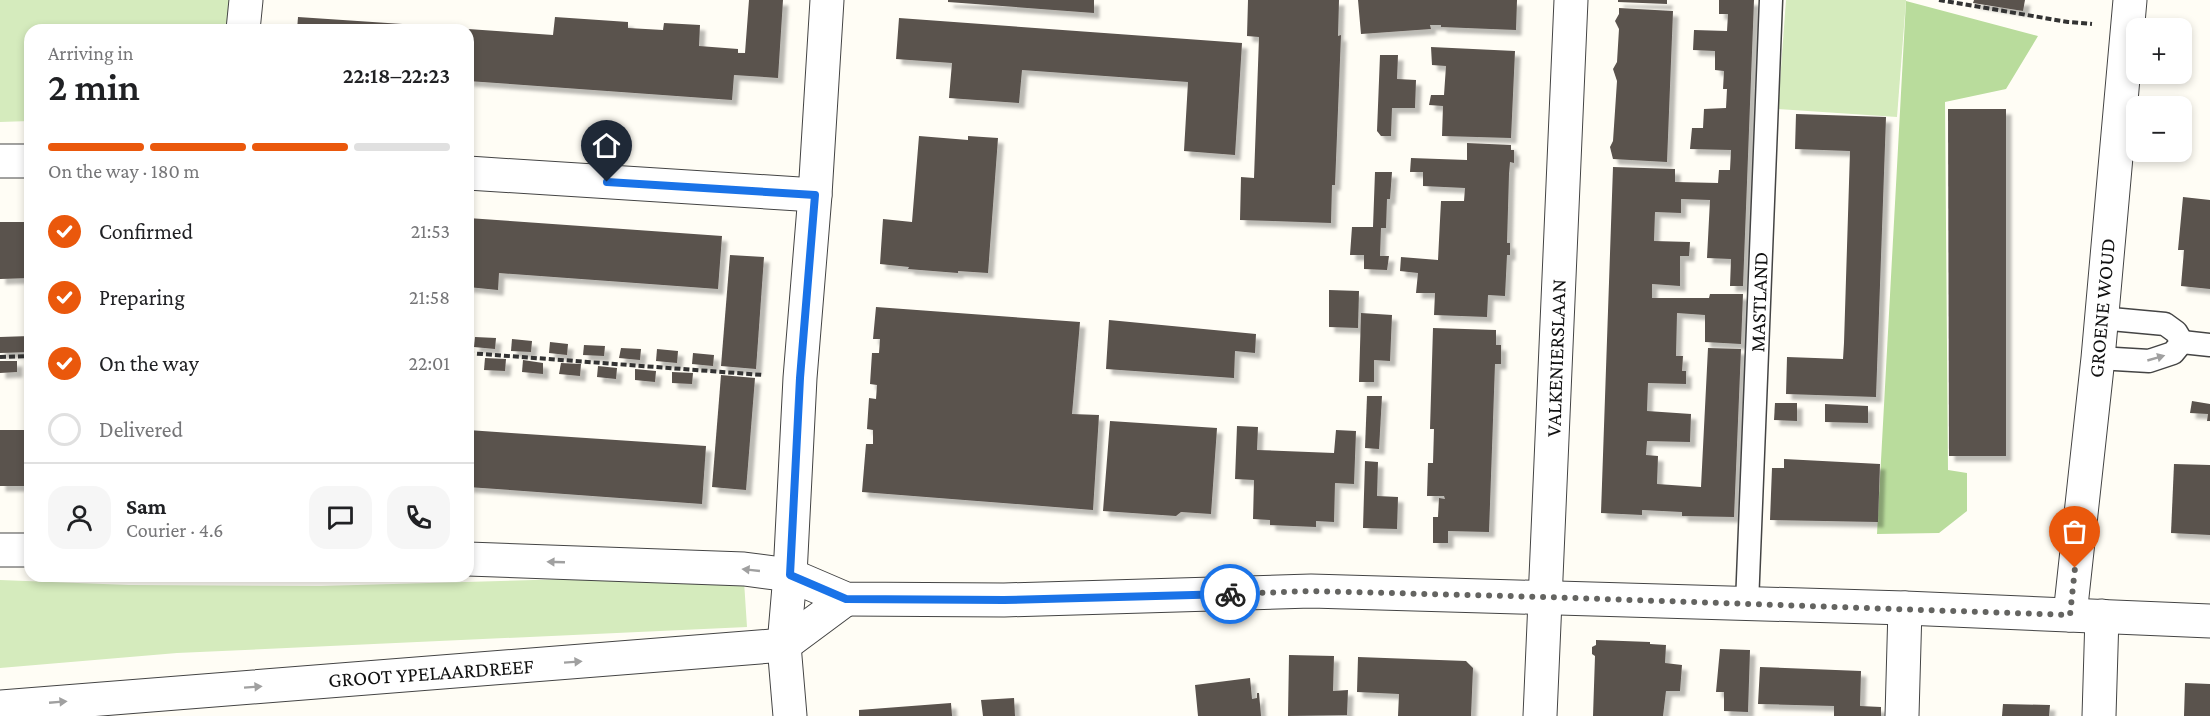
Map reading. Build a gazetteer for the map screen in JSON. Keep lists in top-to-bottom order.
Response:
{
  "streets": {
    "street": ["GROENE WOUD", "VALKENIERSLAAN", "GROOT YPELAARDREEF"],
    "lane": ["MASTLAND"]
  },
  "page": {
    "map_buttons": ["+", "−"],
    "heading": ["2 min", "Arriving in", "22:18–22:23"],
    "panel": ["Sam", "Courier · 4.6"],
    "bar": "On the way · 180 m",
    "list": [
      ["Confirmed", "21:53"],
      ["Preparing", "21:58"],
      ["On the way", "22:01"],
      "Delivered"
    ]
  }
}
